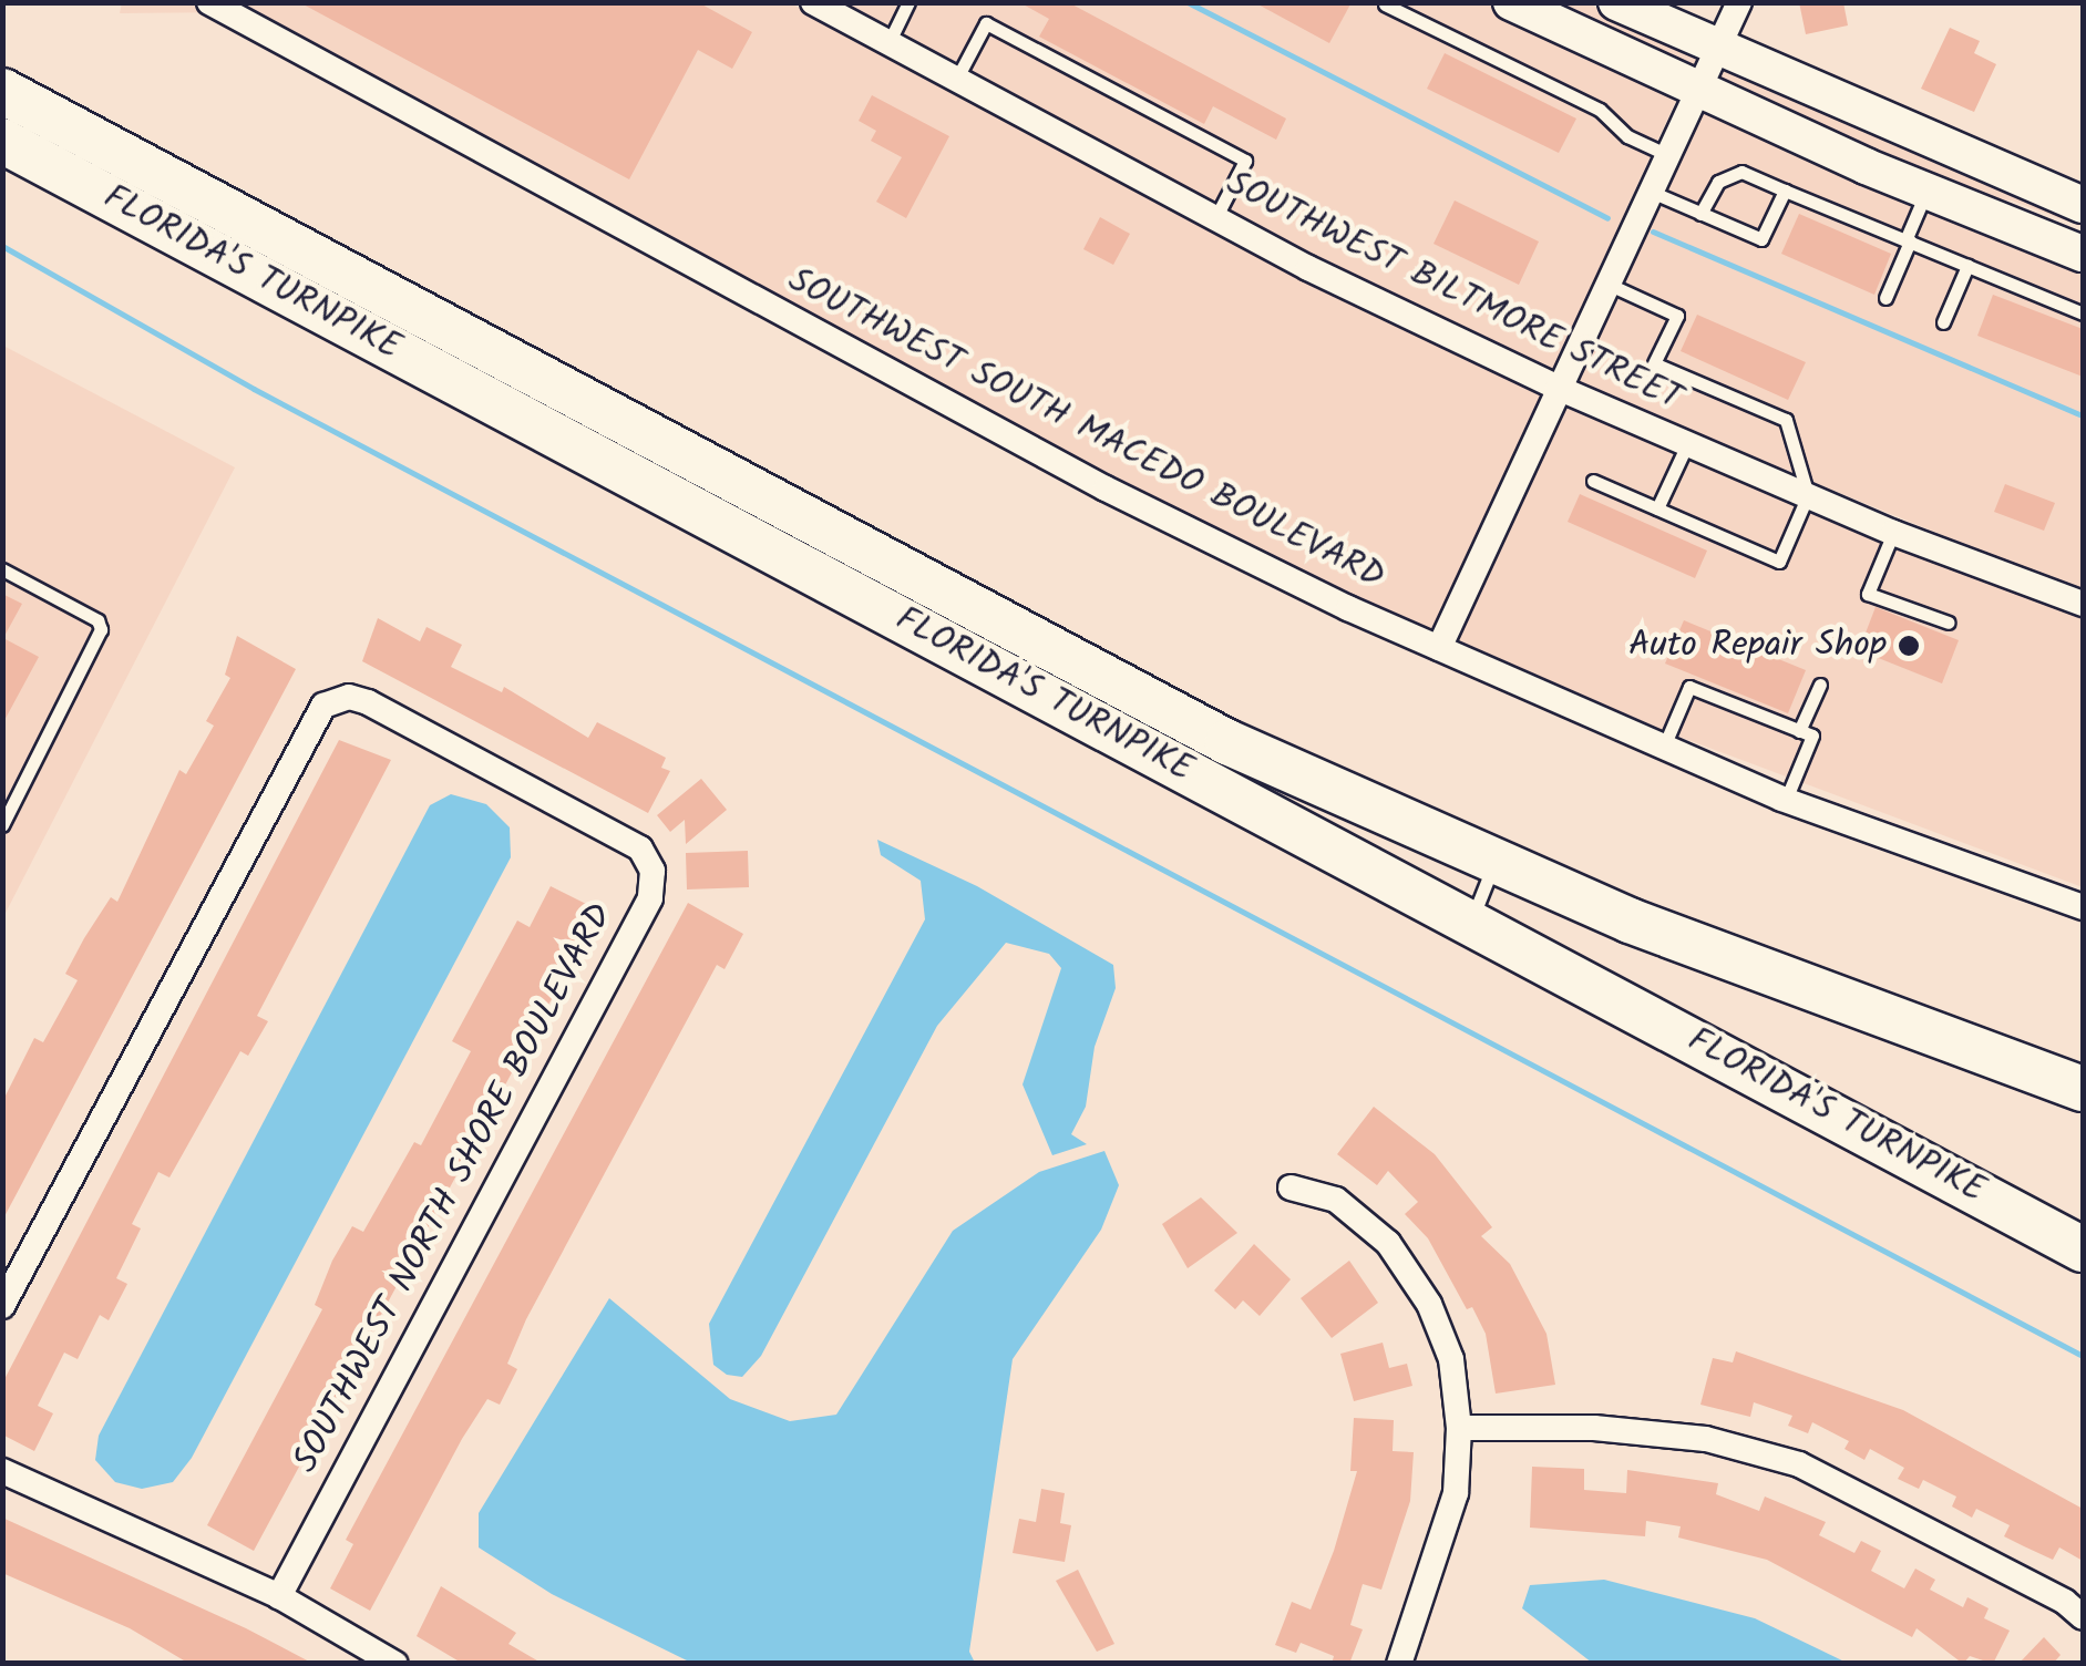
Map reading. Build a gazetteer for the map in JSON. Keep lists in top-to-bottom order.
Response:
{
  "streets": {
    "highway": ["FLORIDA'S TURNPIKE"],
    "street": ["SOUTHWEST BILTMORE STREET", "SOUTHWEST SOUTH MACEDO BOULEVARD", "SOUTHWEST NORTH SHORE BOULEVARD"]
  },
  "places": ["Auto Repair Shop"]
}
